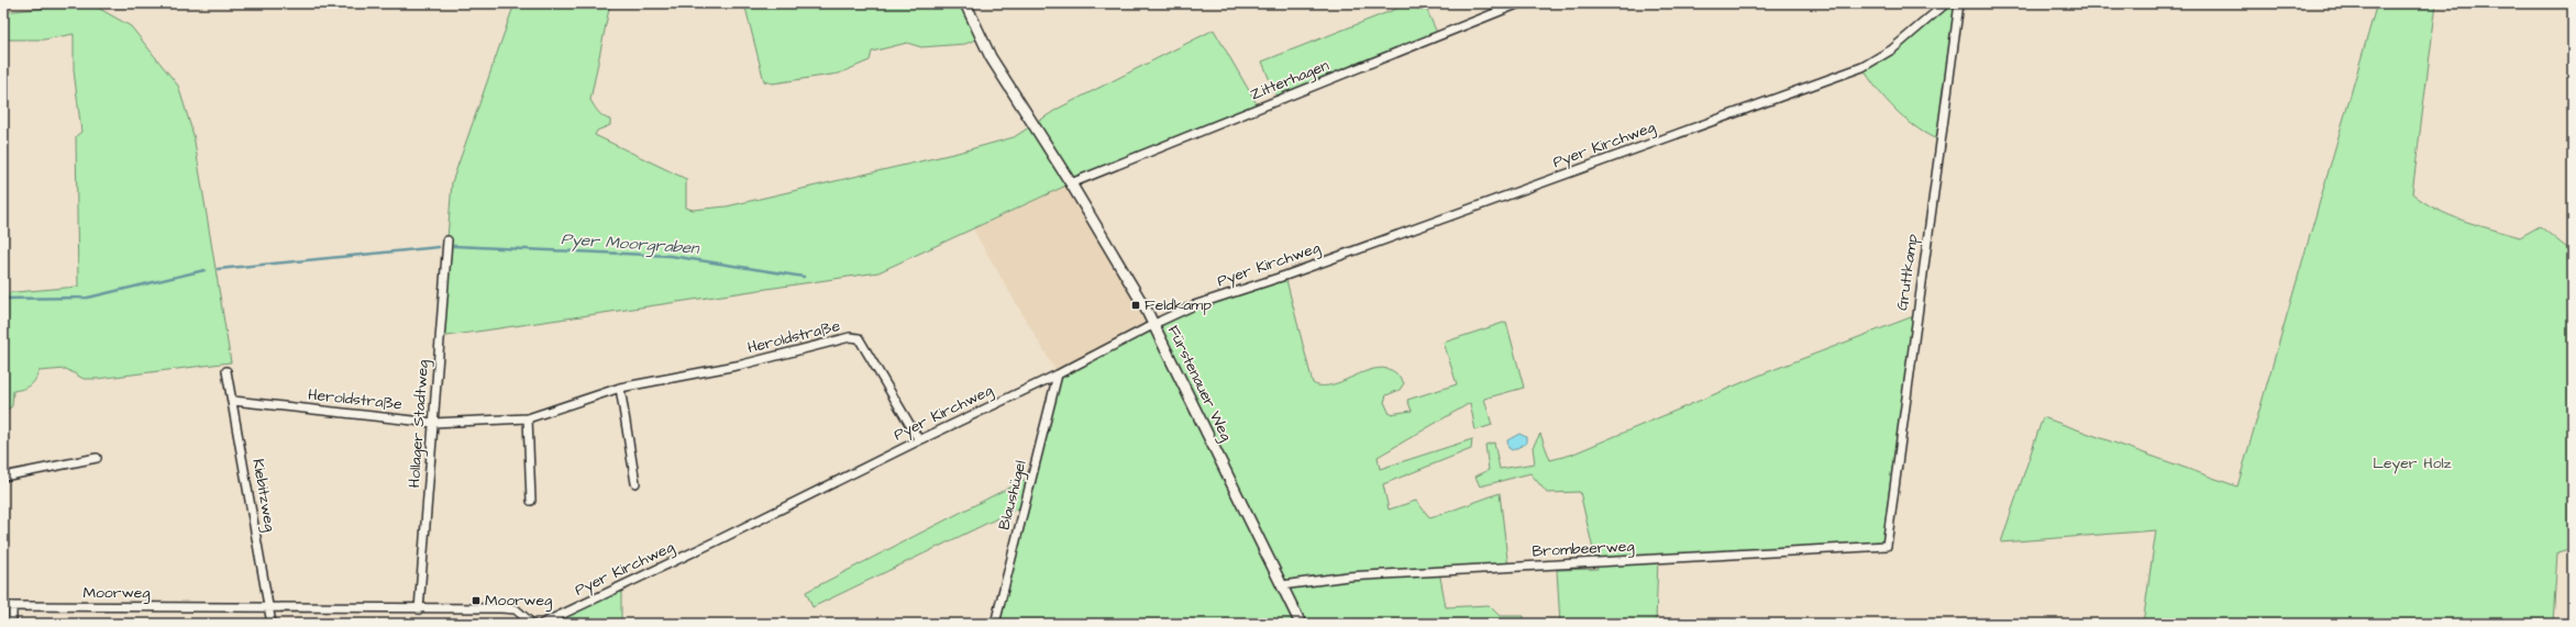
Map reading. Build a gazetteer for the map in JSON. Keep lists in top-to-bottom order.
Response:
{
  "streets": {
    "street": [
      "Zitterhagen",
      "Pyer Kirchweg",
      "Gruttkamp",
      "Heroldstraße",
      "Fürstenauer Weg",
      "Hollager Stadtweg",
      "Kiebitzweg",
      "Blaushügel",
      "Brombeerweg",
      "Moorweg"
    ]
  },
  "crossings": [
    ["Zitterhagen", "Fürstenauer Weg"],
    ["Pyer Kirchweg", "Heroldstraße"],
    ["Pyer Kirchweg", "Fürstenauer Weg"],
    ["Pyer Kirchweg", "Blaushügel"],
    ["Gruttkamp", "Brombeerweg"],
    ["Heroldstraße", "Hollager Stadtweg"],
    ["Heroldstraße", "Kiebitzweg"],
    ["Fürstenauer Weg", "Brombeerweg"],
    ["Hollager Stadtweg", "Moorweg"],
    ["Kiebitzweg", "Moorweg"]
  ],
  "water": ["Pyer Moorgraben"],
  "parks": ["Leyer Holz"],
  "places": {
    "transit": ["Feldkamp", "Moorweg"]
  }
}
